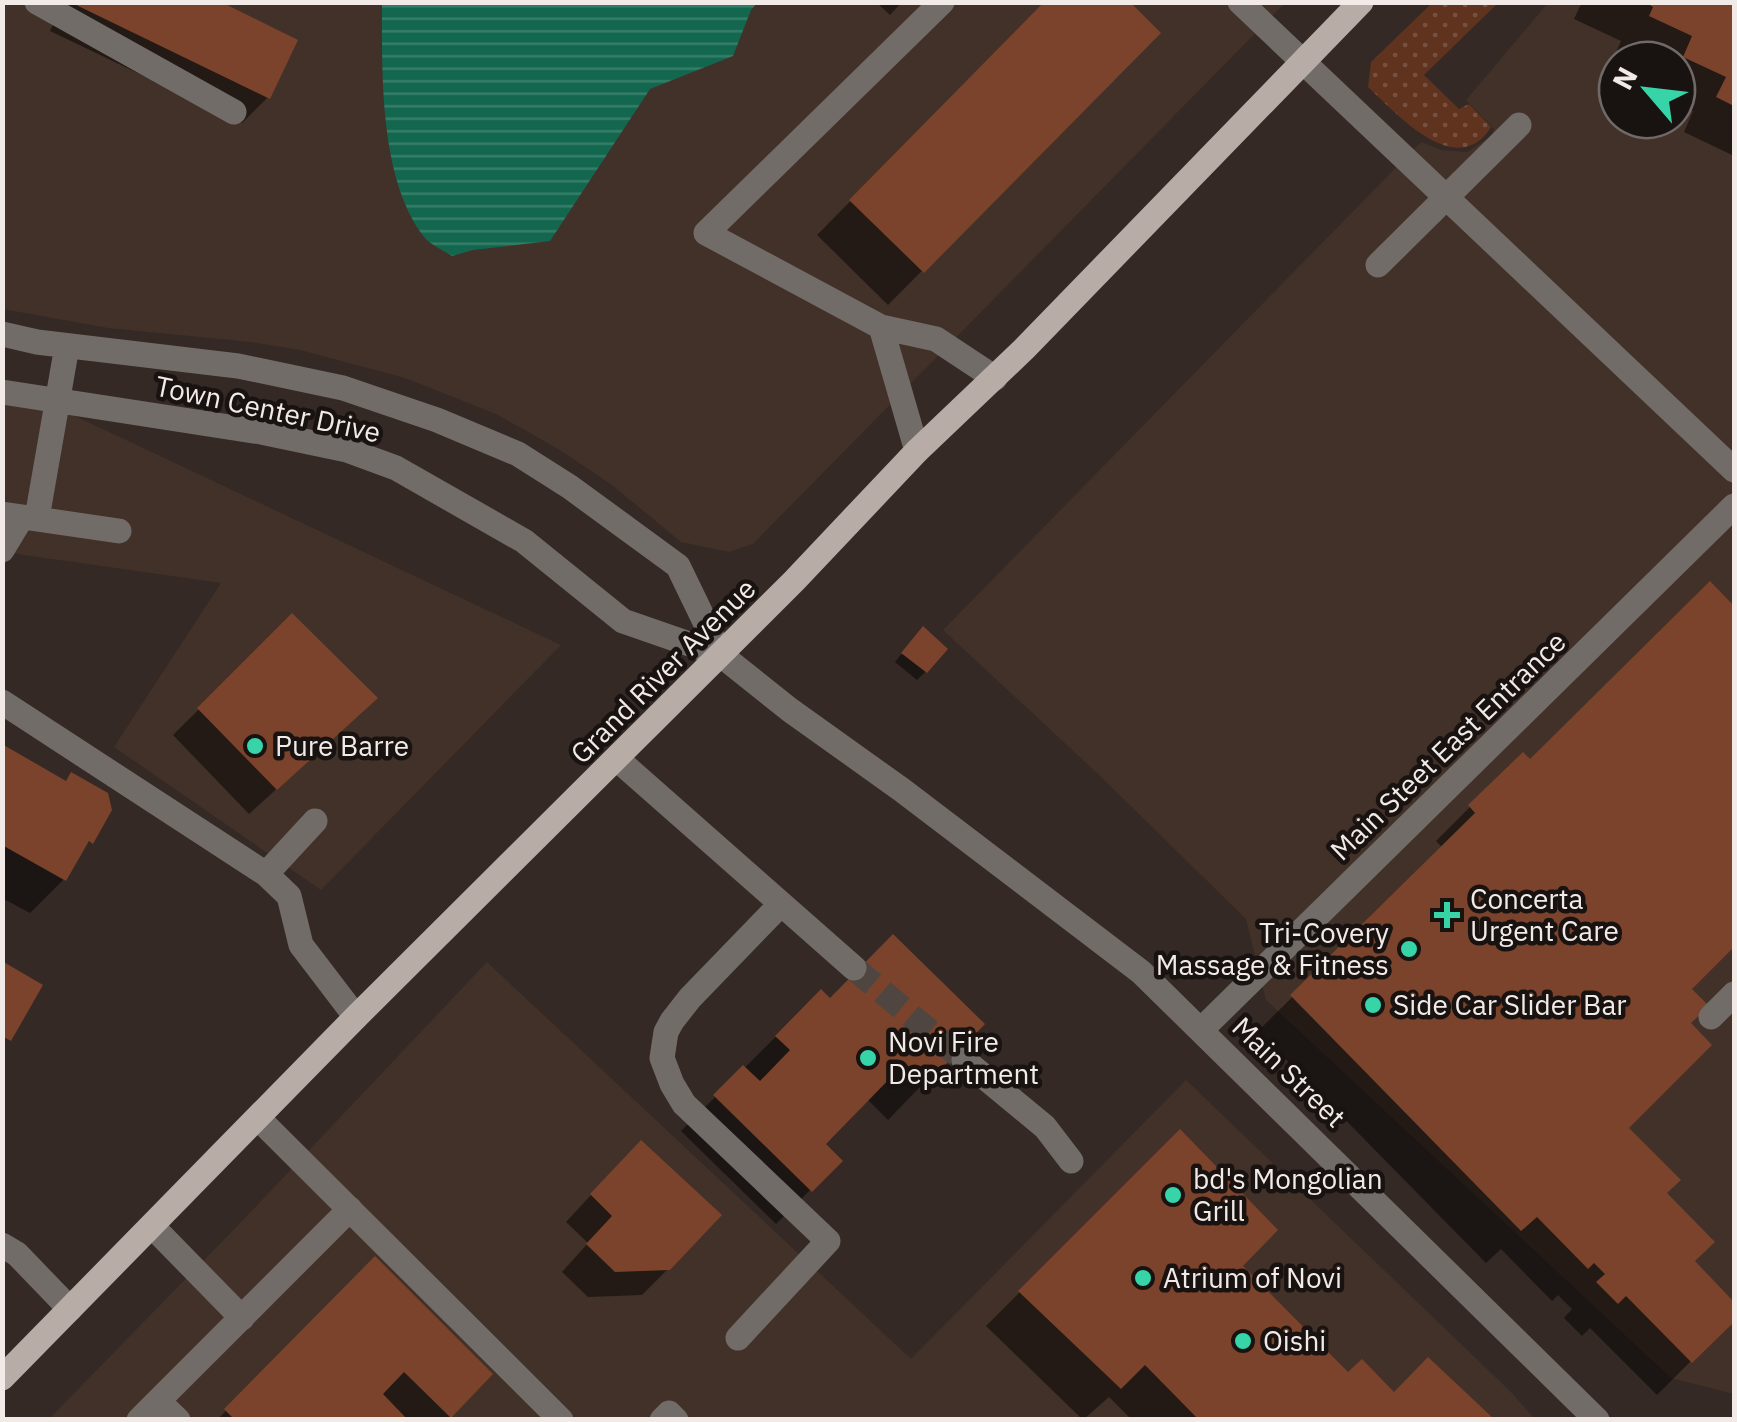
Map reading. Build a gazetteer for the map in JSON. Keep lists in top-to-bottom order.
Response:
{
  "streets": {
    "main road": ["Grand River Avenue"],
    "street": ["Town Center Drive", "Main Steet East Entrance", "Main Street"]
  },
  "crossings": [
    ["Town Center Drive", "Grand River Avenue"],
    ["Town Center Drive", "Main Street"],
    ["Grand River Avenue", "Main Street"],
    ["Main Steet East Entrance", "Main Street"]
  ],
  "places": {
    "other": [
      "Pure Barre",
      "Tri-Covery Massage & Fitness",
      "Side Car Slider Bar",
      "Novi Fire Department",
      "bd's Mongolian Grill",
      "Atrium of Novi",
      "Oishi"
    ],
    "health": ["Concerta Urgent Care"]
  },
  "north": "top left"
}
